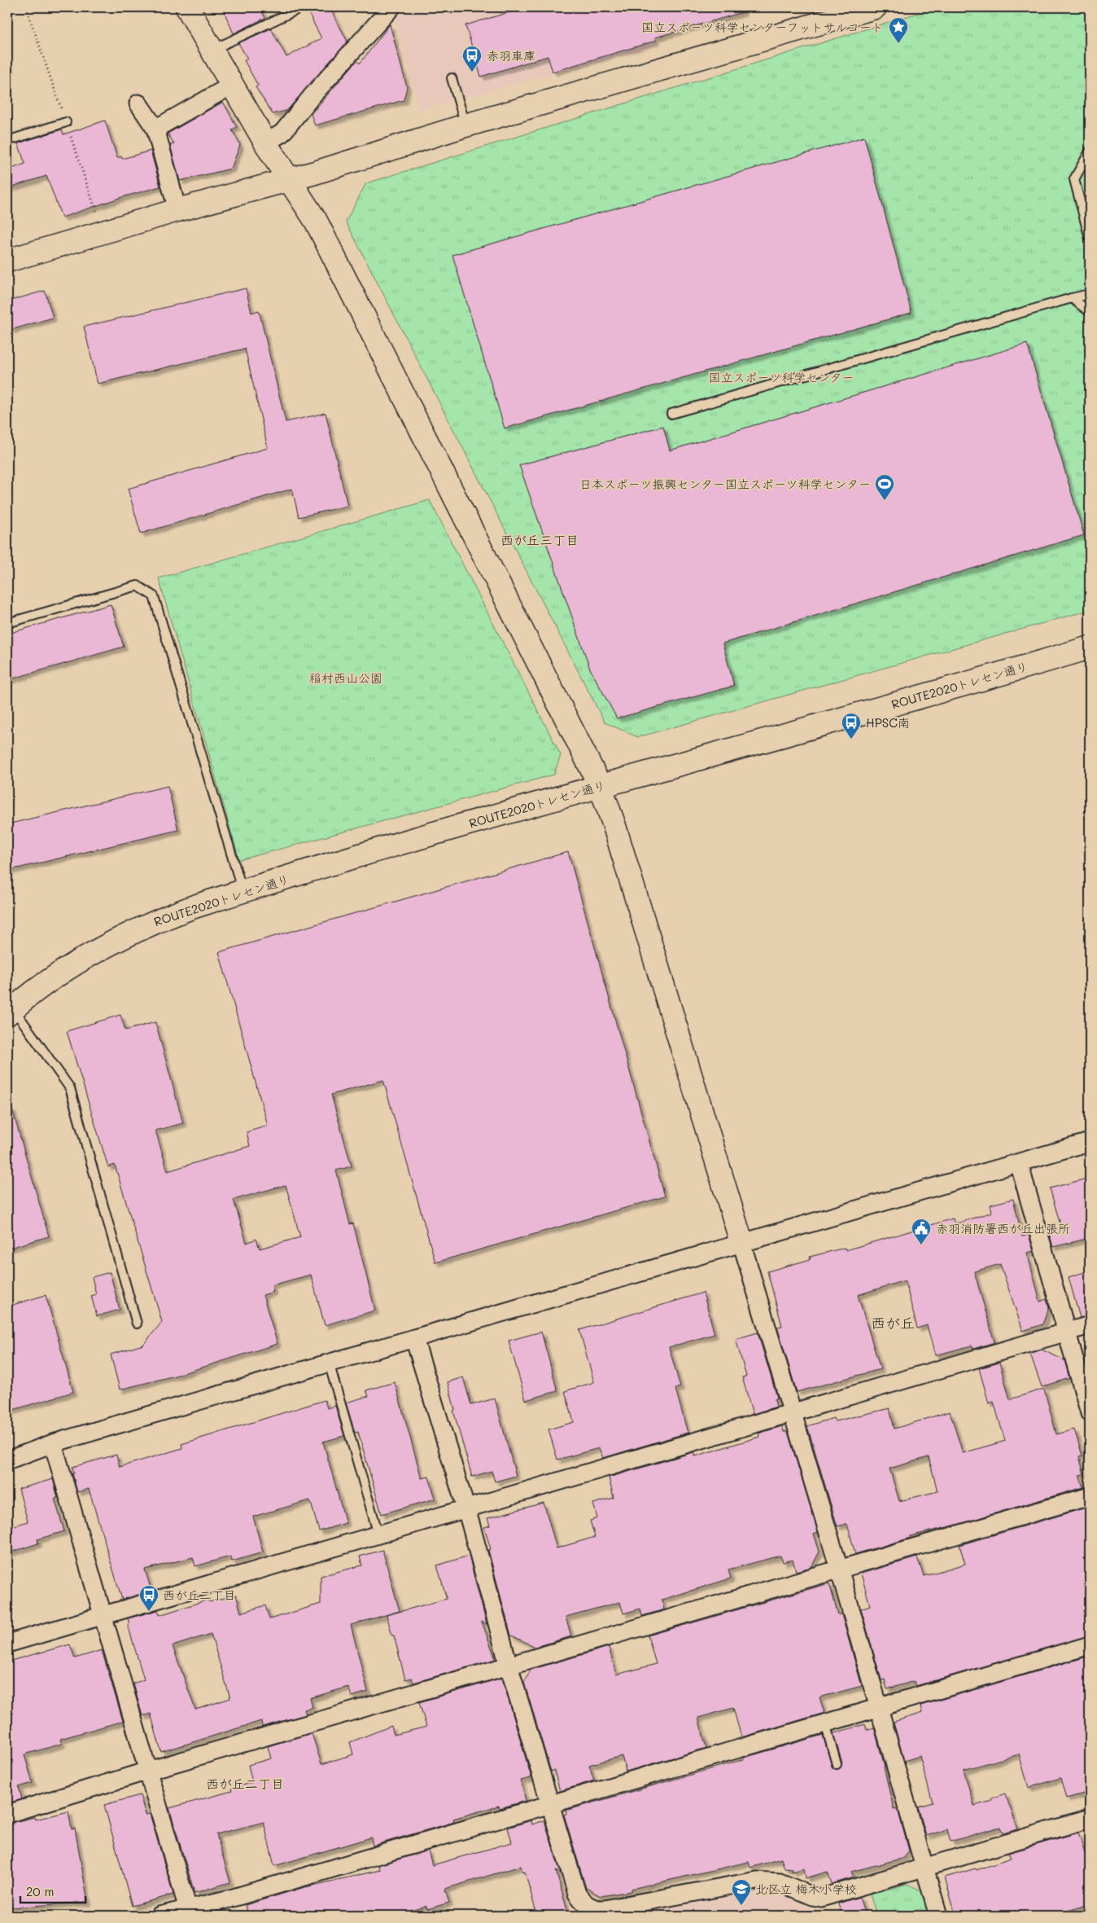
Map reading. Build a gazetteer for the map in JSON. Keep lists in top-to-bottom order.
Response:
{
  "streets": {
    "street": ["ROUTE2020トレセン通り"]
  },
  "districts": ["西が丘三丁目", "西が丘", "西が丘二丁目"],
  "parks": ["国立スポーツ科学センター", "稲村西山公園"],
  "places": {
    "place": ["国立スポーツ科学センターフットサルコート"],
    "bus stop": ["赤羽車庫", "HPSC南", "西が丘二丁目"],
    "sports": ["日本スポーツ振興センター国立スポーツ科学センター"],
    "public building": ["赤羽消防署西が丘出張所"],
    "school or university": ["北区立 梅木小学校"]
  },
  "scale_bar": "20 m"
}
